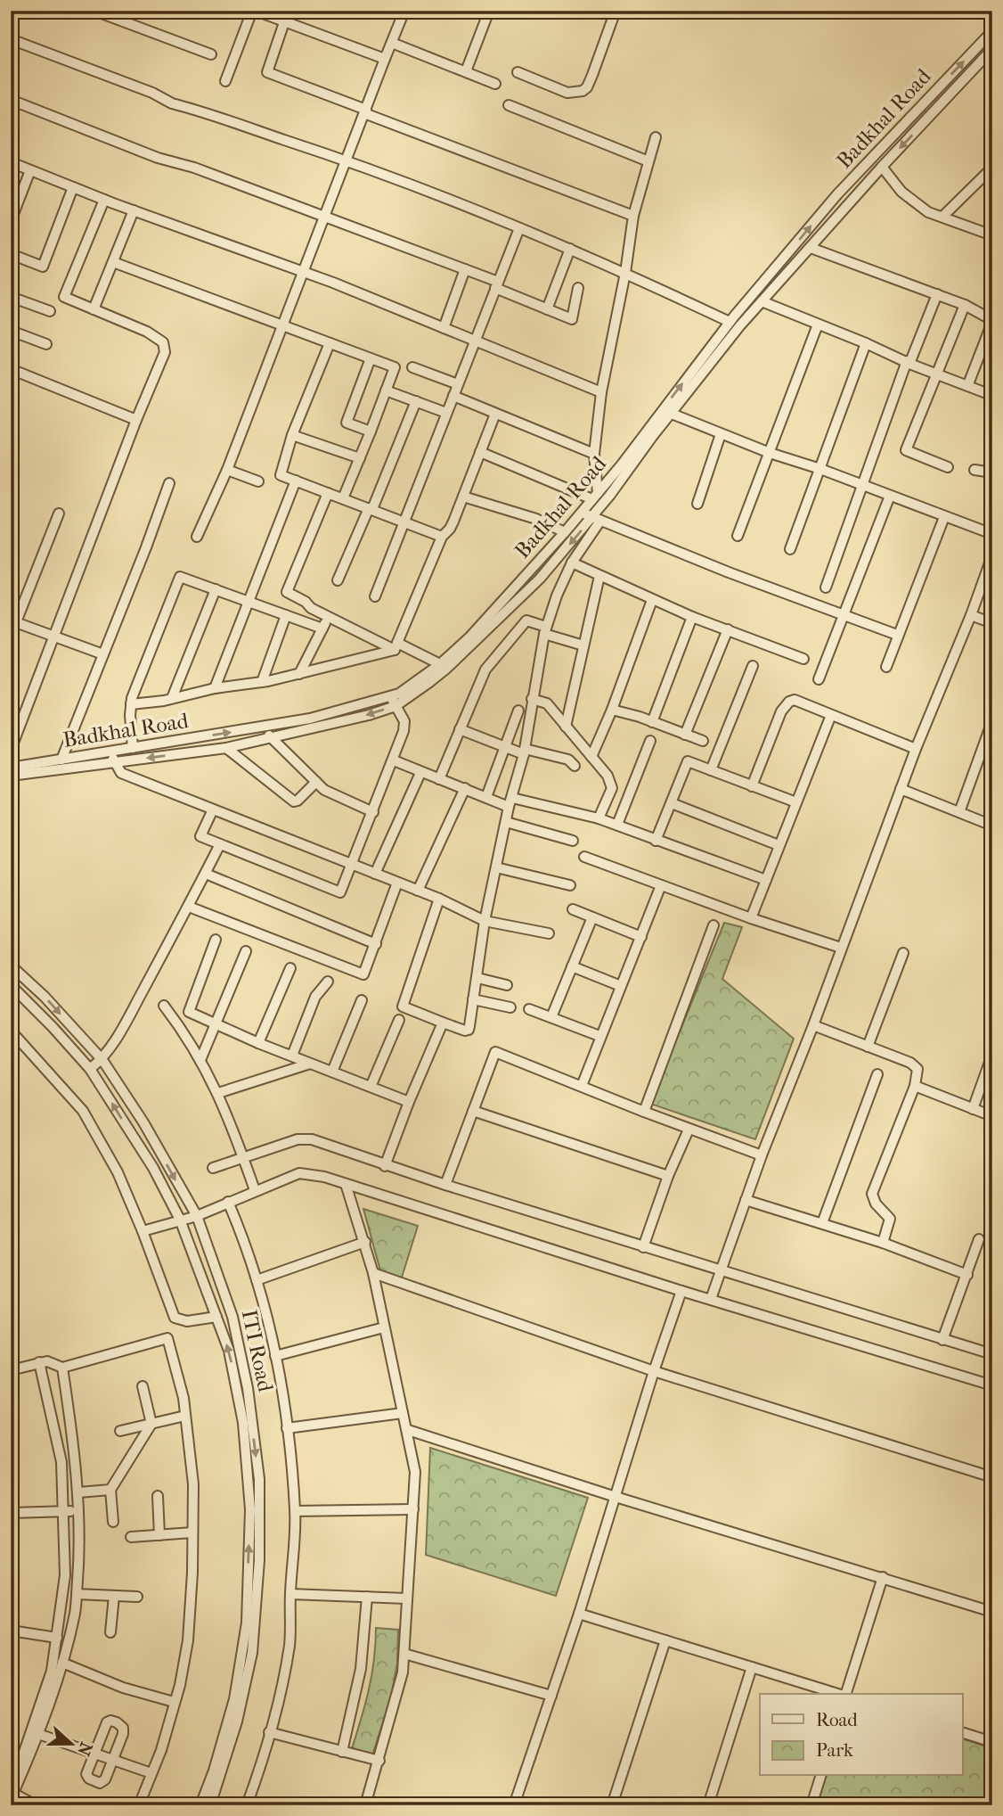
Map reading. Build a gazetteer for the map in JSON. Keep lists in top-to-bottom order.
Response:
{
  "streets": {
    "street": ["Badkhal Road", "ITI Road"]
  },
  "legend": ["Road", "Park"],
  "north": "right"
}
